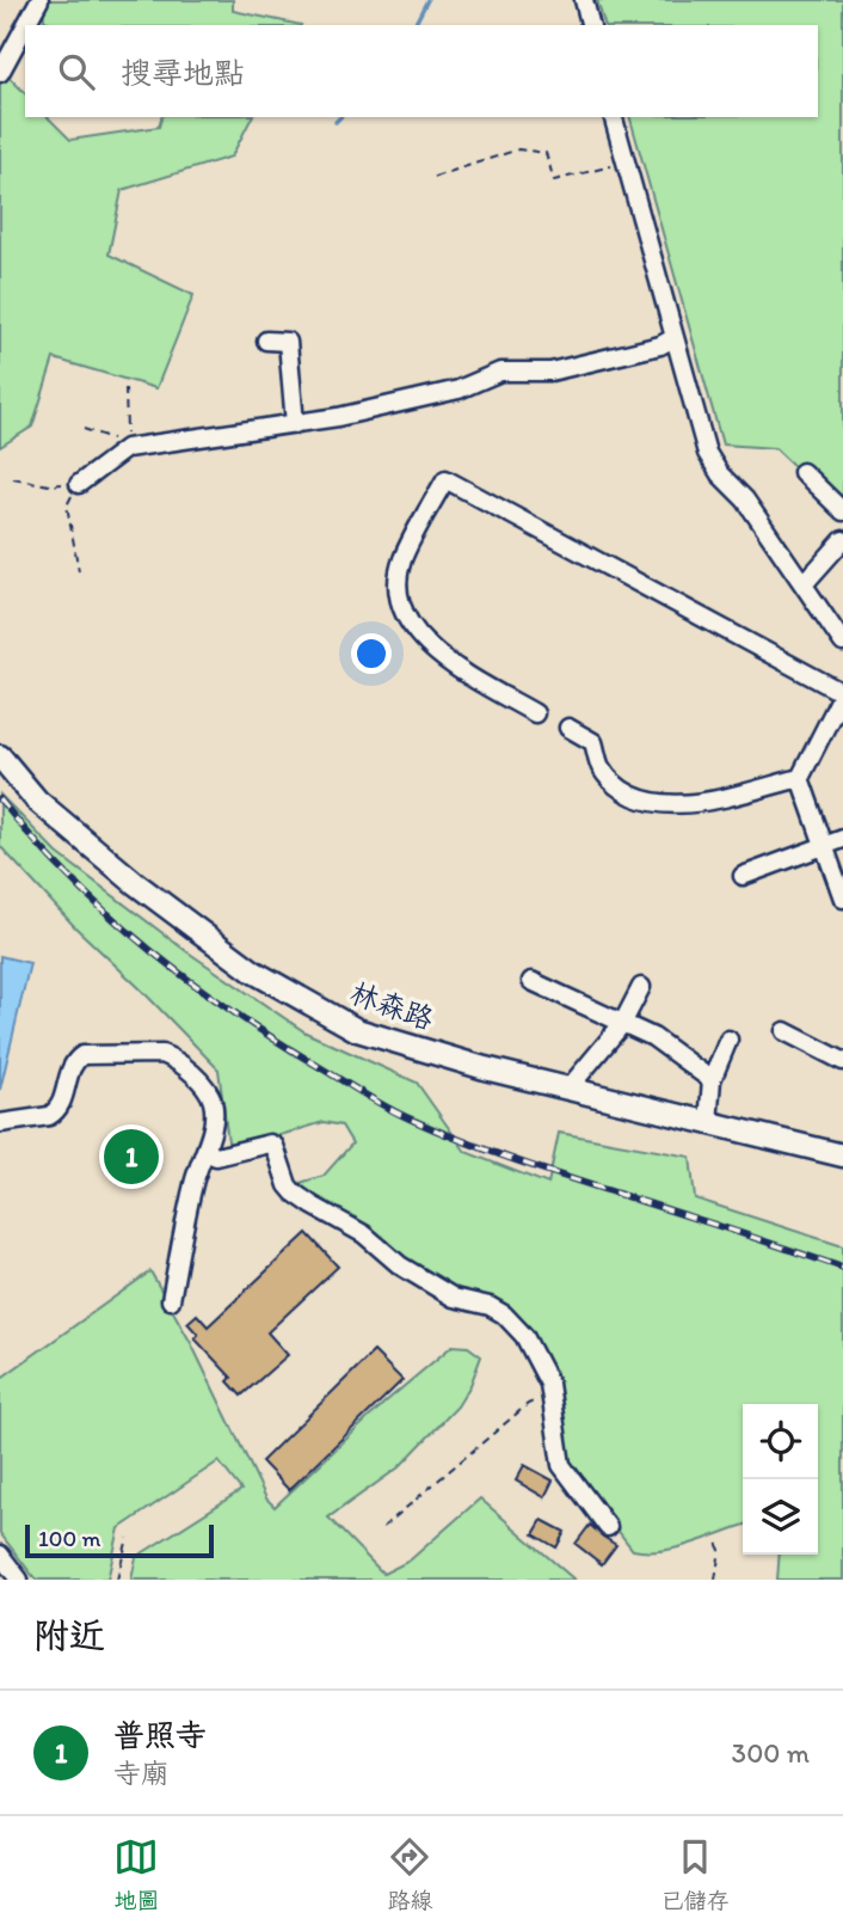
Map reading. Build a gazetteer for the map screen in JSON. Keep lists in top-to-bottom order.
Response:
{
  "streets": {
    "main road": ["林森路"]
  },
  "scale_bar": "100 m",
  "page": {
    "search": "搜尋地點",
    "pins": "1",
    "scale": "100 m",
    "heading": "附近",
    "list": [
      {
        "mark": "1",
        "name": "普照寺",
        "note": "寺廟",
        "value": "300 m"
      }
    ],
    "nav": ["地圖", "路線", "已儲存"]
  }
}
